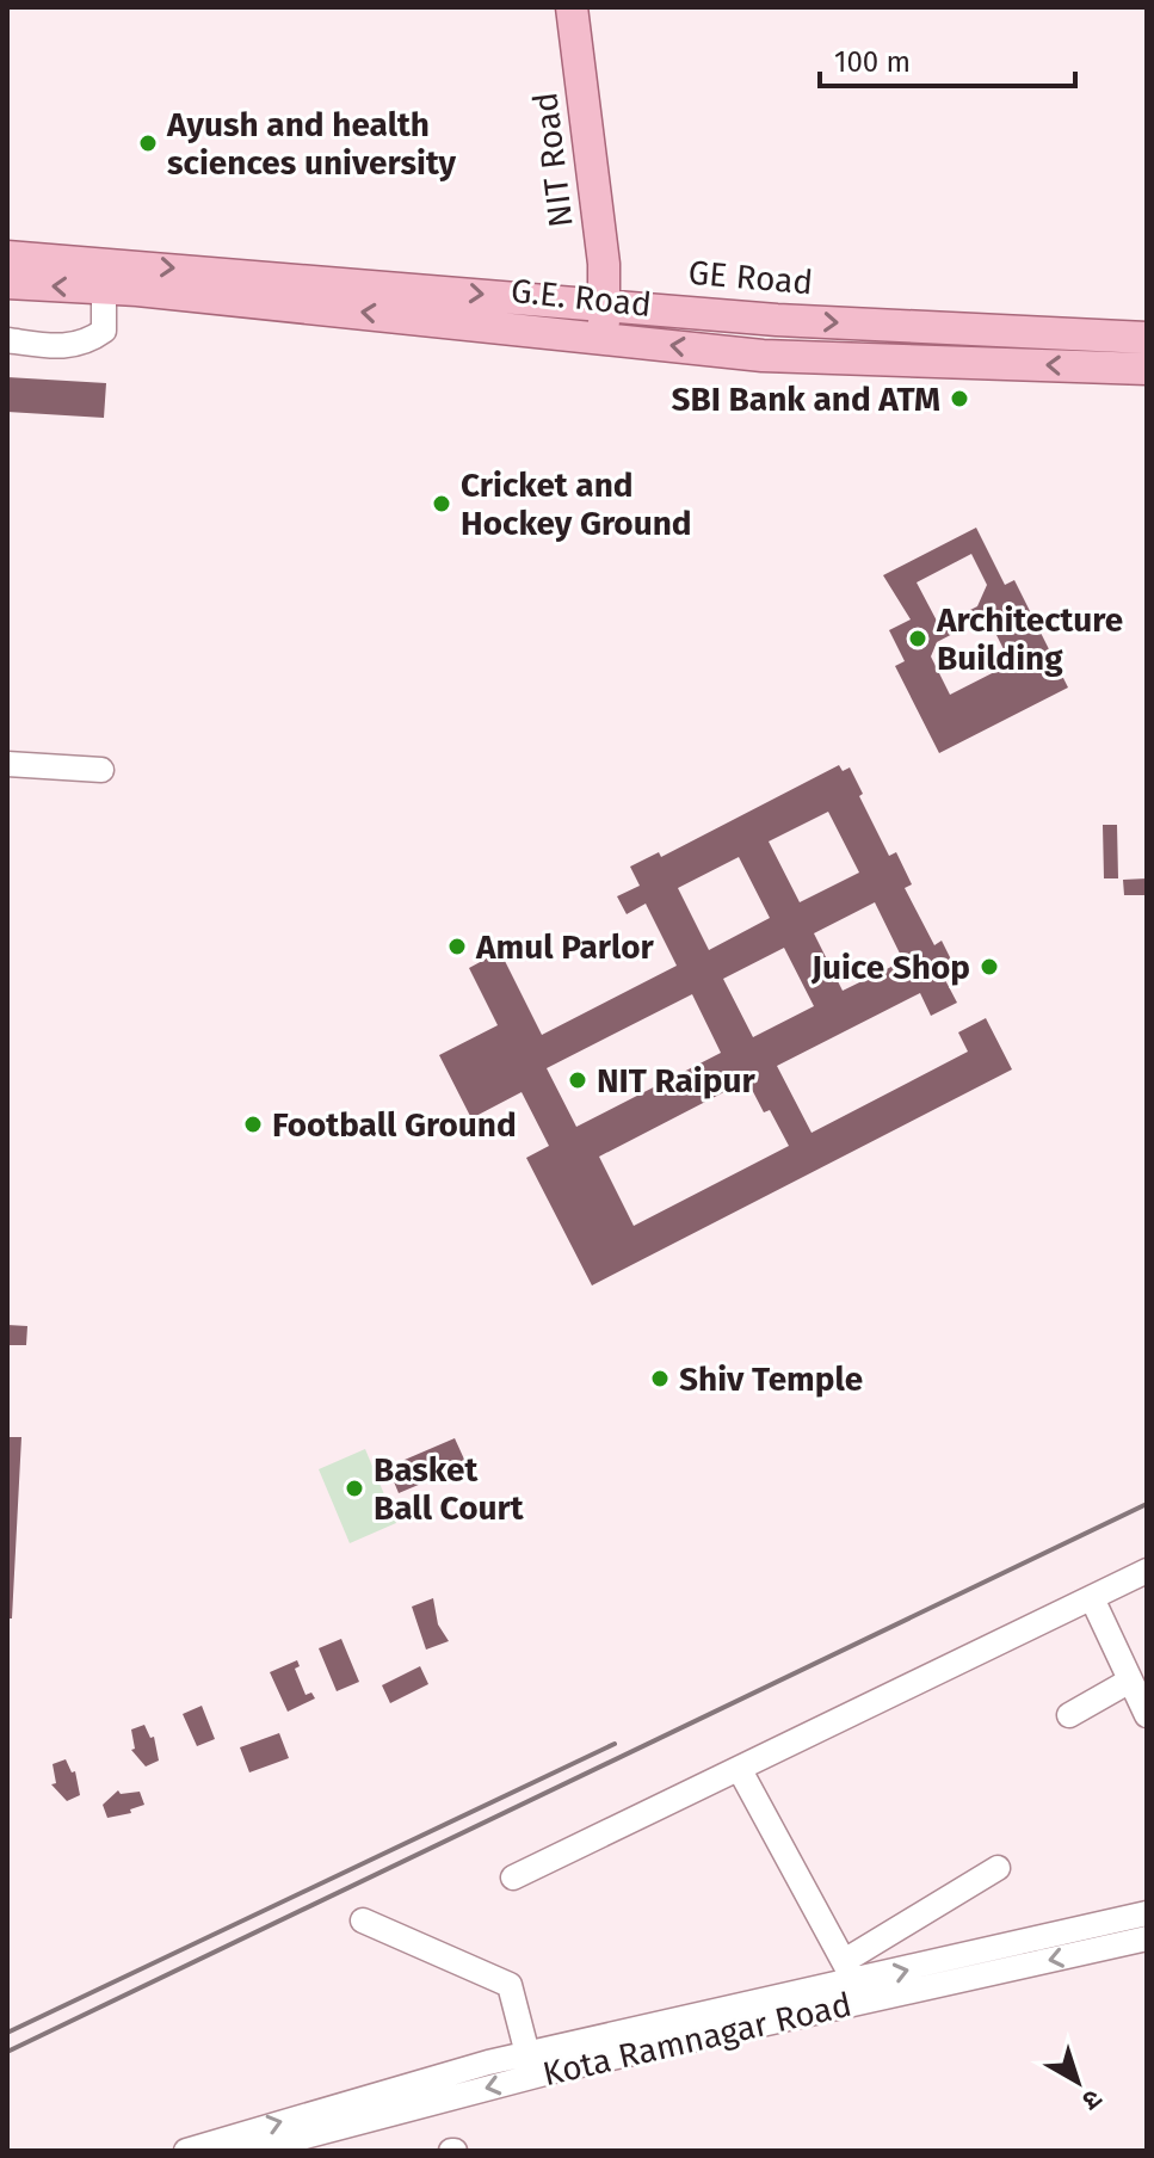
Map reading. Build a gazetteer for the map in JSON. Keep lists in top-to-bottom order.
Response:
{
  "streets": {
    "main road": ["NIT Road", "GE Road", "G.E. Road"],
    "street": ["Kota Ramnagar Road"]
  },
  "crossings": [
    ["NIT Road", "GE Road"],
    ["NIT Road", "G.E. Road"],
    ["GE Road", "G.E. Road"]
  ],
  "one_way": ["GE Road", "G.E. Road"],
  "places": [
    "Ayush and health sciences university",
    "SBI Bank and ATM",
    "Cricket and Hockey Ground",
    "Architecture Building",
    "Amul Parlor",
    "Juice Shop",
    "NIT Raipur",
    "Football Ground",
    "Shiv Temple",
    "Basket Ball Court"
  ],
  "scale_bar": "100 m",
  "north": "bottom right"
}
